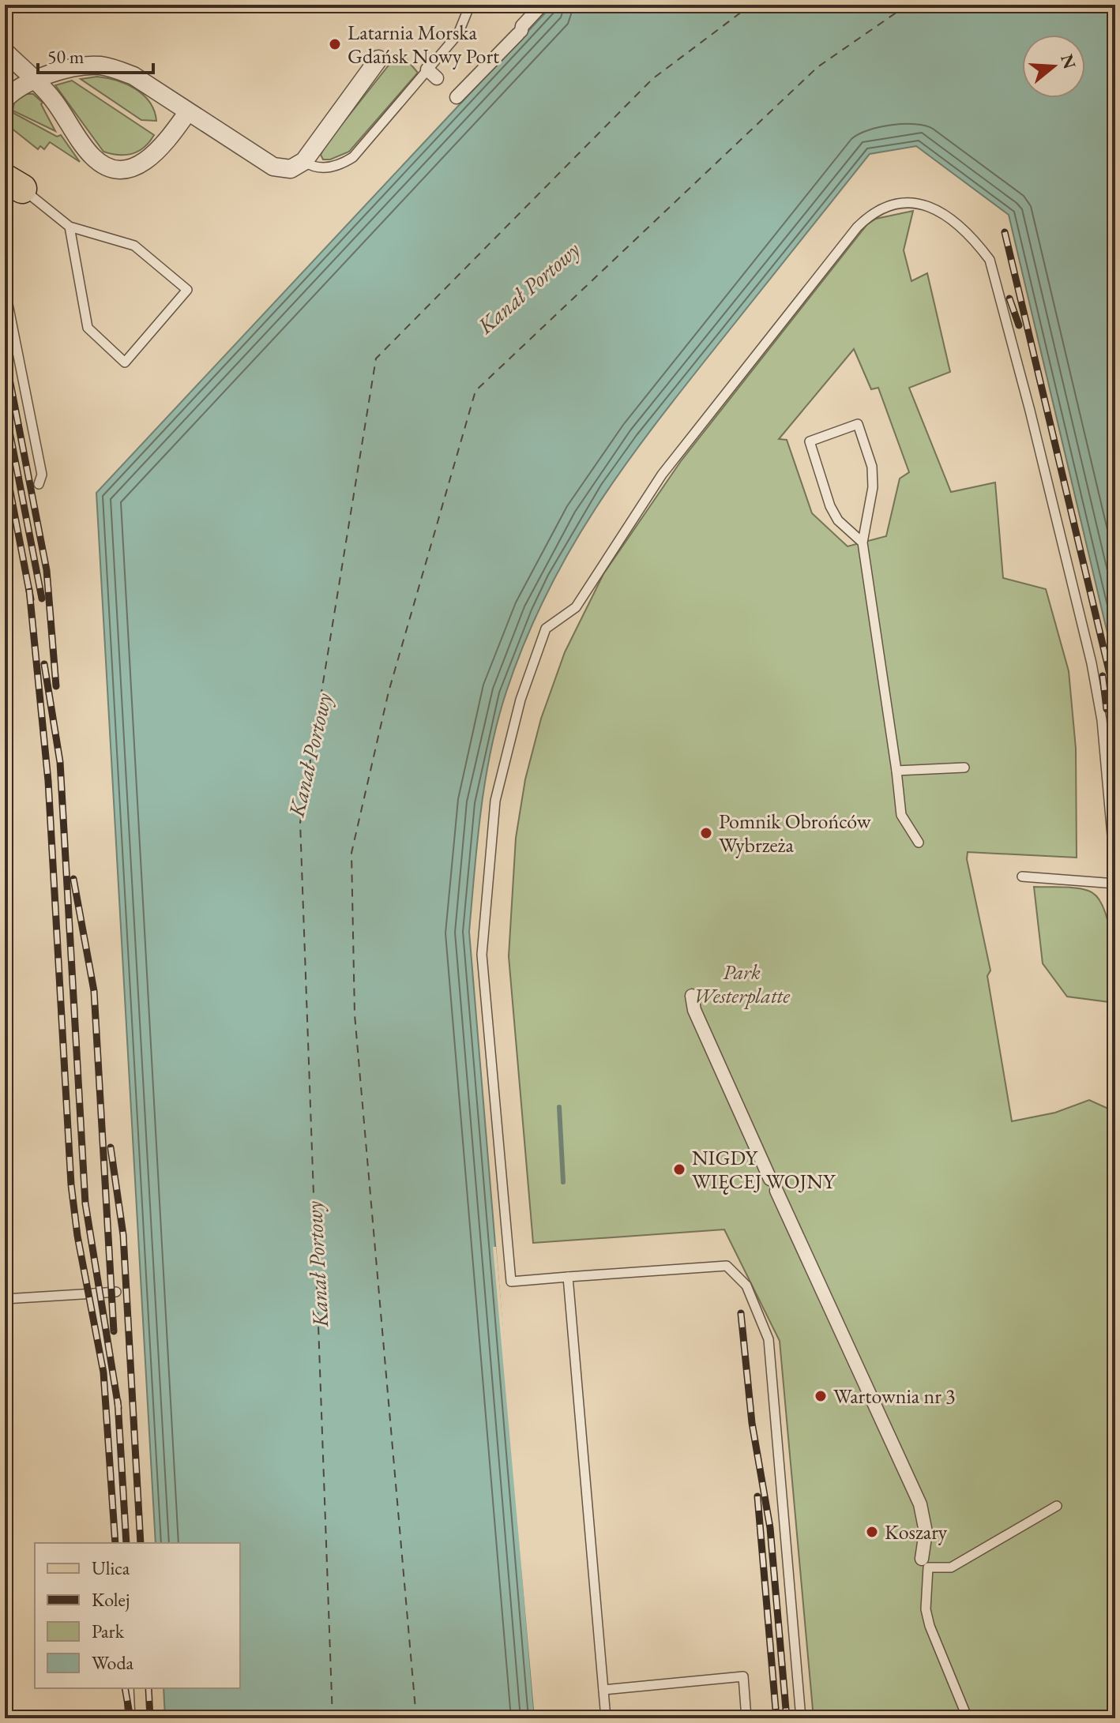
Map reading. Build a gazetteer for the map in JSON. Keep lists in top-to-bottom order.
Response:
{
  "water": ["Kanał Portowy"],
  "parks": ["Park Westerplatte"],
  "places": [
    "Latarnia Morska Gdańsk Nowy Port",
    "Pomnik Obrońców Wybrzeża",
    "NIGDY WIĘCEJ WOJNY",
    "Wartownia nr 3",
    "Koszary"
  ],
  "legend": [
    "Ulica",
    "Kolej",
    "Park",
    "Woda"
  ],
  "scale_bar": "50 m",
  "north": "right"
}
